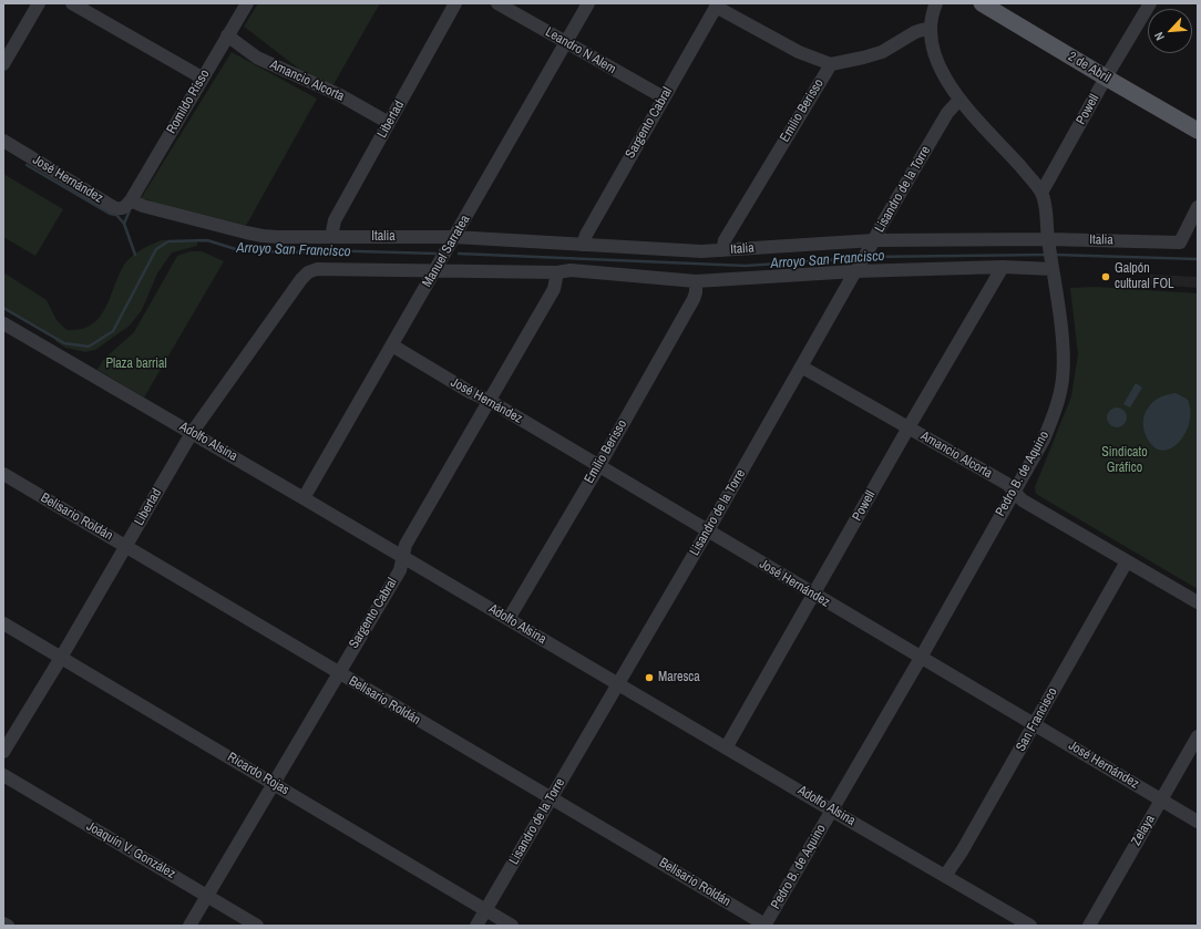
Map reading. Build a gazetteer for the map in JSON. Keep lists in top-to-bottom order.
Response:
{
  "streets": {
    "main road": ["2 de Abril"],
    "street": [
      "Leandro N Alem",
      "Amancio Alcorta",
      "Romildo Risso",
      "Powell",
      "Emilio Berisso",
      "Libertad",
      "Sargento Cabral",
      "José Hernández",
      "Lisandro de la Torre",
      "Italia",
      "Manuel Sarratea",
      "Adolfo Alsina",
      "Pedro B. de Aquino",
      "Belisario Roldán",
      "San Francisco",
      "Ricardo Rojas",
      "Zelaya",
      "Joaquín V. González"
    ]
  },
  "crossings": [
    ["Leandro N Alem", "Sargento Cabral"],
    ["Leandro N Alem", "Manuel Sarratea"],
    ["2 de Abril", "Powell"],
    ["Amancio Alcorta", "Romildo Risso"],
    ["Amancio Alcorta", "Powell"],
    ["Amancio Alcorta", "Libertad"],
    ["Amancio Alcorta", "Lisandro de la Torre"],
    ["Amancio Alcorta", "Pedro B. de Aquino"],
    ["Amancio Alcorta", "San Francisco"],
    ["Romildo Risso", "José Hernández"],
    ["Romildo Risso", "Italia"],
    ["Powell", "José Hernández"],
    ["Powell", "Adolfo Alsina"],
    ["Powell", "Pedro B. de Aquino"],
    ["Emilio Berisso", "José Hernández"],
    ["Emilio Berisso", "Italia"],
    ["Emilio Berisso", "Adolfo Alsina"],
    ["Emilio Berisso", "Pedro B. de Aquino"],
    ["Libertad", "Italia"],
    ["Libertad", "Manuel Sarratea"],
    ["Libertad", "Adolfo Alsina"],
    ["Libertad", "Belisario Roldán"],
    ["Libertad", "Ricardo Rojas"],
    ["Sargento Cabral", "José Hernández"],
    ["Sargento Cabral", "Italia"],
    ["Sargento Cabral", "Adolfo Alsina"],
    ["Sargento Cabral", "Belisario Roldán"],
    ["Sargento Cabral", "Ricardo Rojas"],
    ["Sargento Cabral", "Joaquín V. González"],
    ["José Hernández", "Lisandro de la Torre"],
    ["José Hernández", "Italia"],
    ["José Hernández", "Manuel Sarratea"],
    ["José Hernández", "Pedro B. de Aquino"],
    ["José Hernández", "San Francisco"],
    ["José Hernández", "Zelaya"],
    ["Lisandro de la Torre", "Italia"],
    ["Lisandro de la Torre", "Adolfo Alsina"],
    ["Lisandro de la Torre", "Pedro B. de Aquino"],
    ["Lisandro de la Torre", "Belisario Roldán"],
    ["Lisandro de la Torre", "Ricardo Rojas"],
    ["Italia", "Manuel Sarratea"],
    ["Italia", "Pedro B. de Aquino"],
    ["Manuel Sarratea", "Adolfo Alsina"],
    ["Adolfo Alsina", "Pedro B. de Aquino"],
    ["Adolfo Alsina", "San Francisco"],
    ["Pedro B. de Aquino", "Belisario Roldán"]
  ],
  "water": ["Arroyo San Francisco"],
  "parks": ["Plaza barrial", "Sindicato Gráfico"],
  "places": ["Galpón cultural FOL", "Maresca"],
  "north": "bottom left"
}
